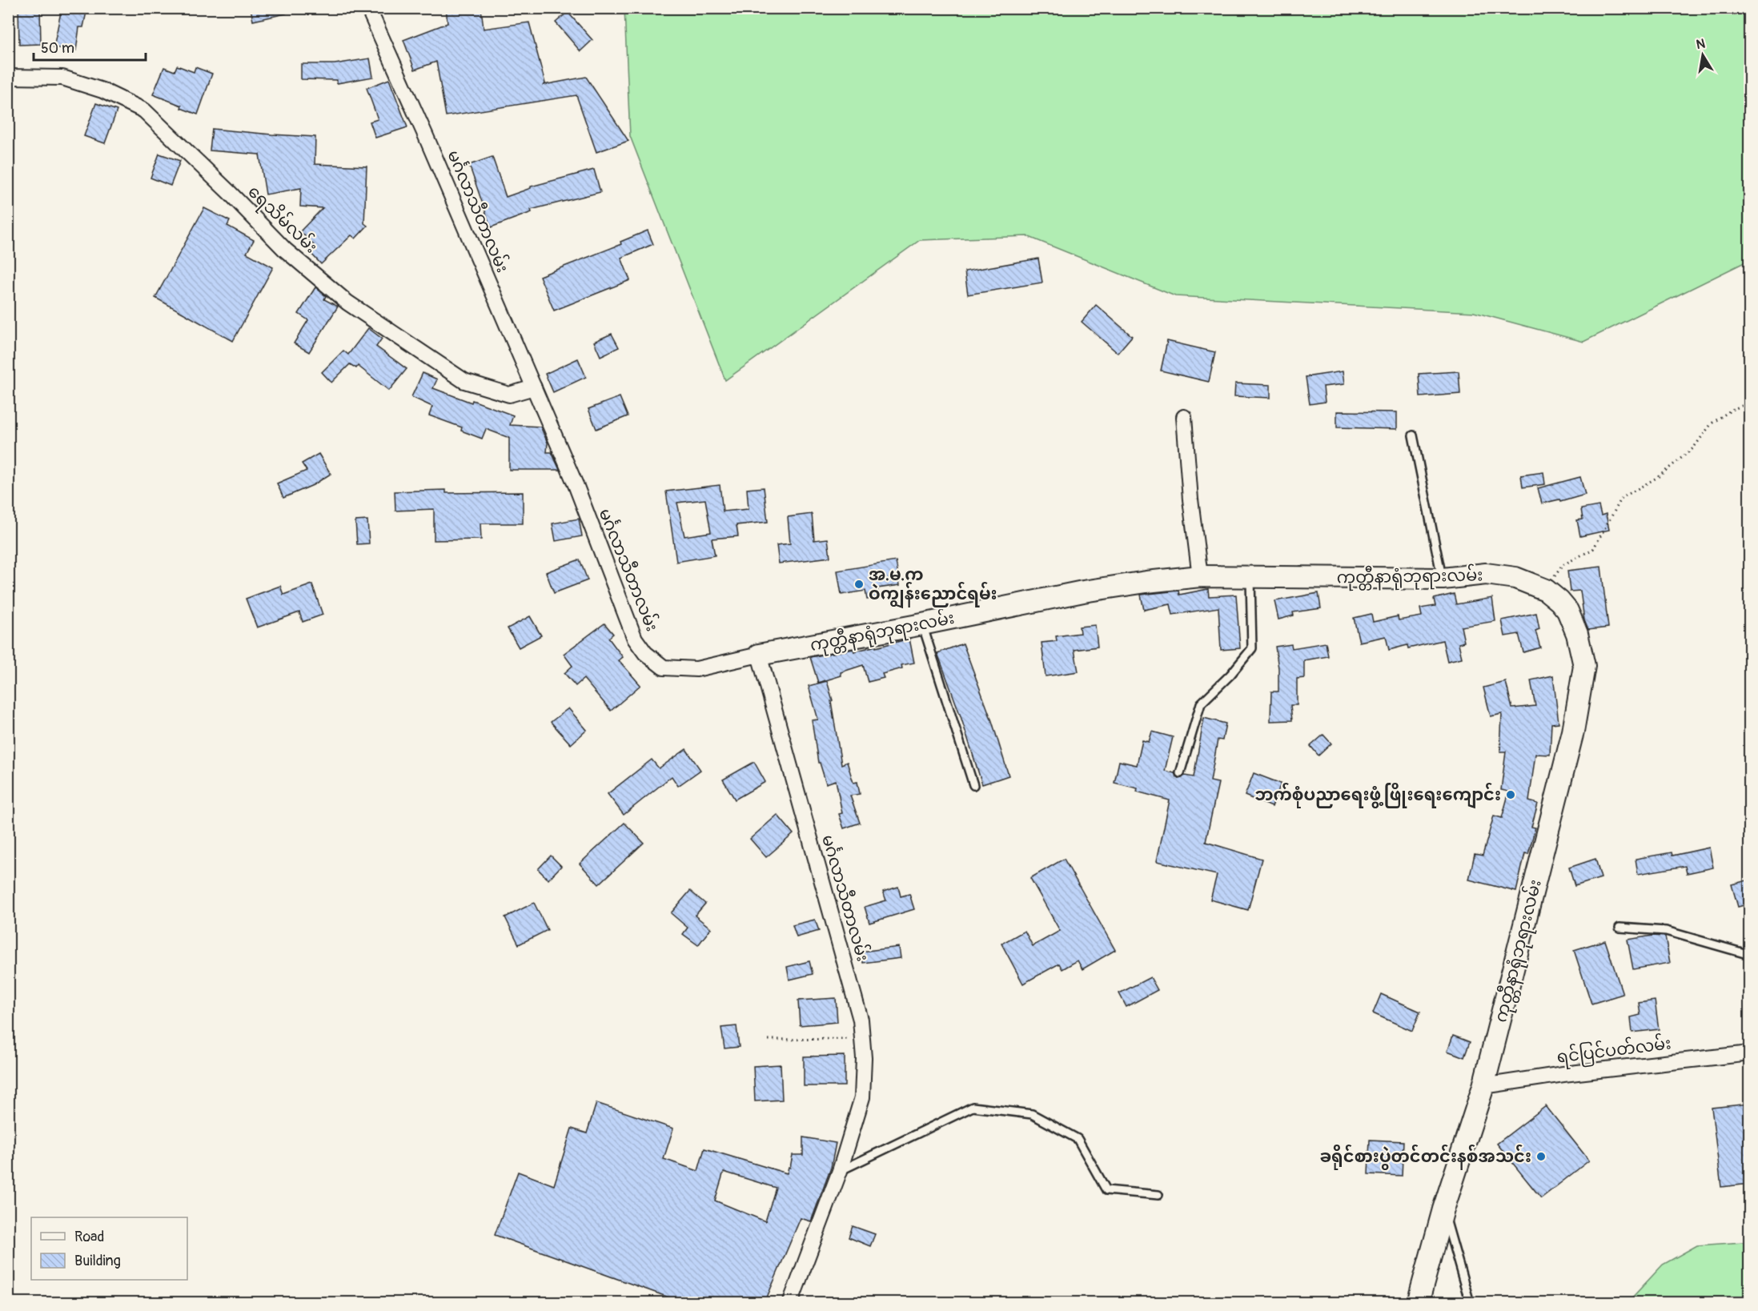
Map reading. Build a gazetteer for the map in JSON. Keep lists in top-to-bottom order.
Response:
{
  "streets": {
    "street": [
      "မင်္ဂလာသီတာလမ်း",
      "ရေသိမ်လမ်း",
      "ကုတ္တီနာရုံဘုရားလမ်း",
      "ရင်ပြင်ပတ်လမ်း"
    ]
  },
  "crossings": [
    ["မင်္ဂလာသီတာလမ်း", "ရေသိမ်လမ်း"],
    ["မင်္ဂလာသီတာလမ်း", "ကုတ္တီနာရုံဘုရားလမ်း"],
    ["ကုတ္တီနာရုံဘုရားလမ်း", "ရင်ပြင်ပတ်လမ်း"]
  ],
  "places": ["အ.မ.က ဝဲကျွန်းညောင်ရမ်း", "ဘက်စုံပညာရေးဖွံ့ဖြိုးရေးကျောင်း", "ခရိုင်စားပွဲတင်တင်းနစ်အသင်း"],
  "legend": ["Road", "Building"],
  "scale_bar": "50 m",
  "north": "top"
}
